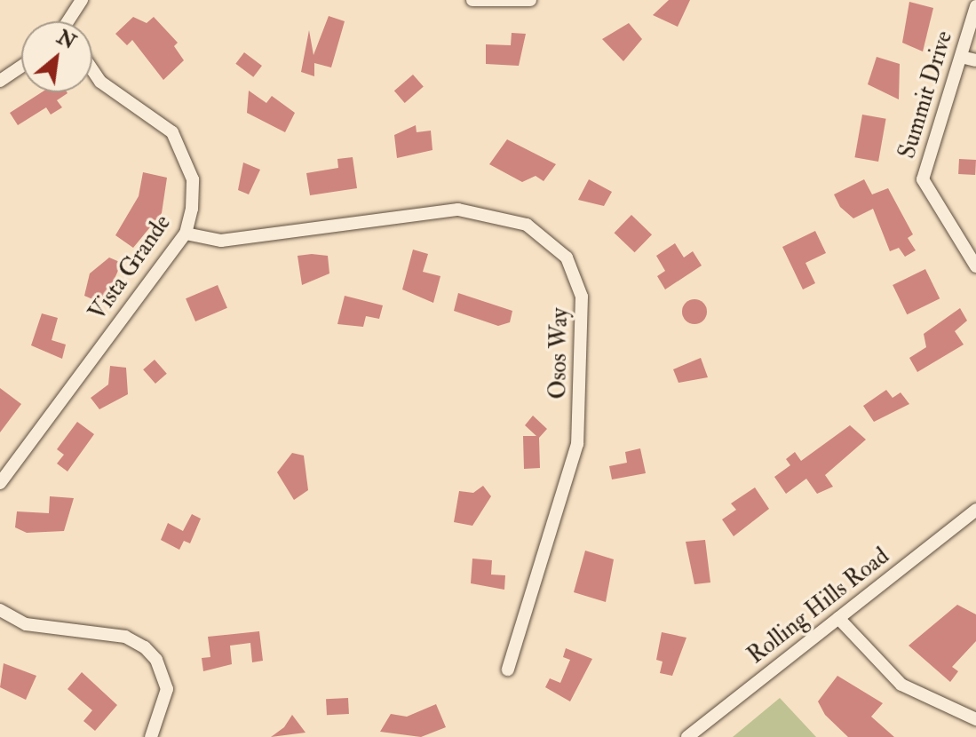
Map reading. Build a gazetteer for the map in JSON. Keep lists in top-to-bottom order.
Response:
{
  "streets": {
    "street": [
      "Summit Drive",
      "Vista Grande",
      "Osos Way",
      "Rolling Hills Road"
    ]
  },
  "crossings": [
    ["Vista Grande", "Osos Way"]
  ],
  "north": "top right"
}
